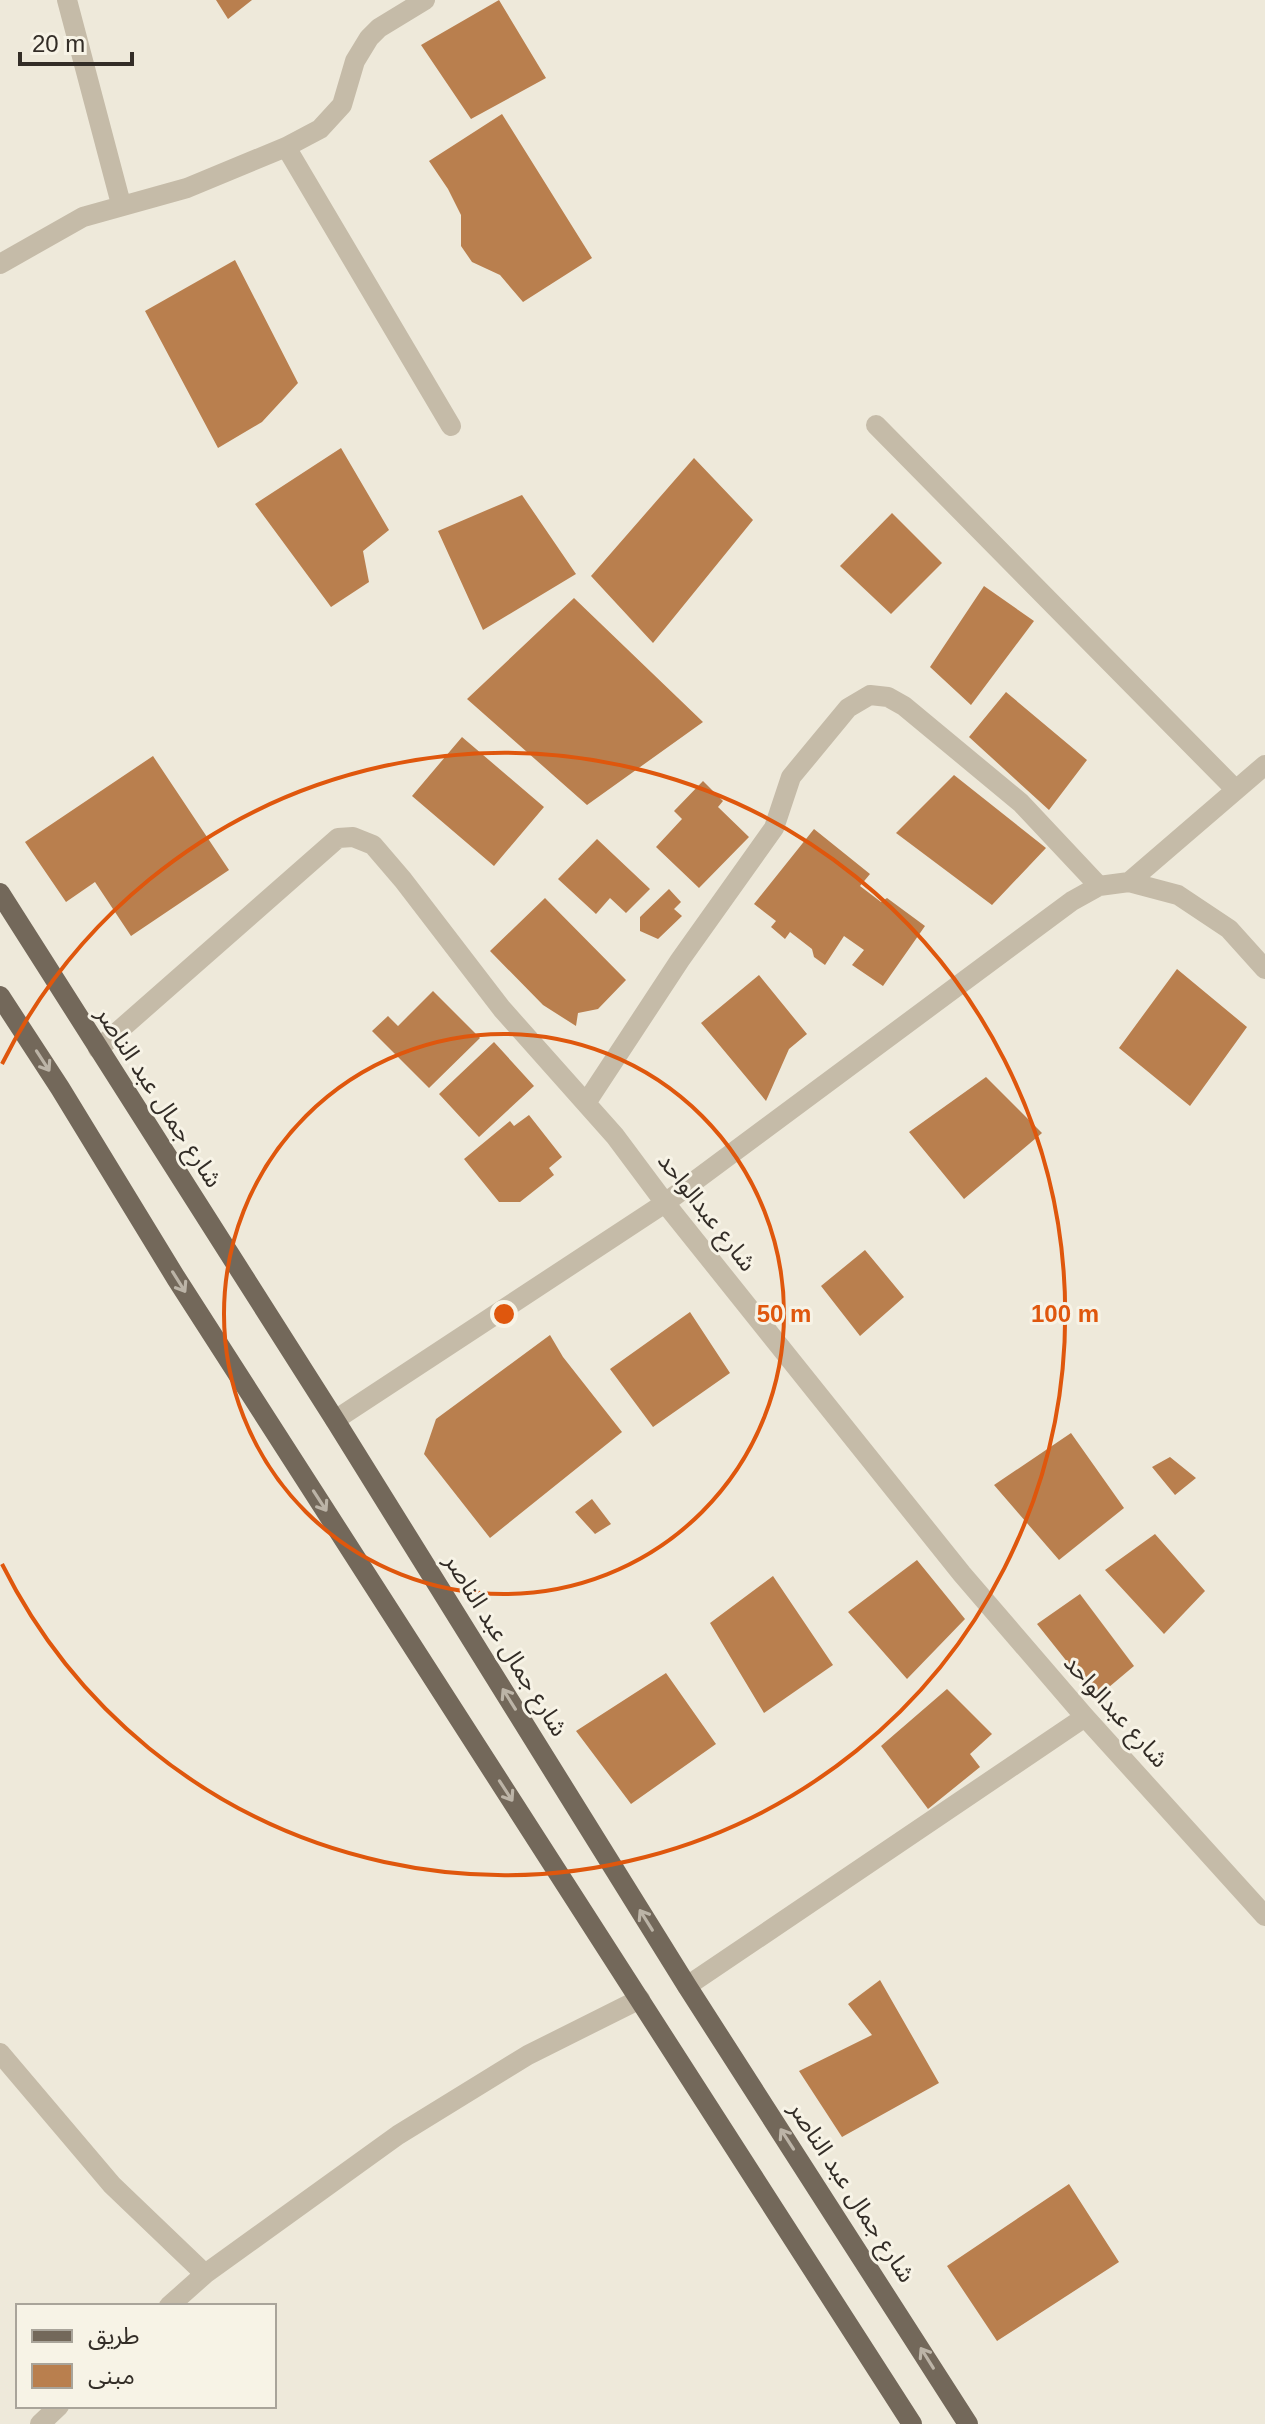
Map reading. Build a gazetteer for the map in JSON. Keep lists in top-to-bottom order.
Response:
{
  "streets": {
    "main road": ["شارع جمال عبد الناصر"],
    "street": ["شارع عبدالواحد"]
  },
  "crossings": [
    ["شارع جمال عبد الناصر", "شارع عبدالواحد"]
  ],
  "legend": ["طريق", "مبنى"],
  "scale_bar": "20 m",
  "rings": ["50 m", "100 m"]
}
